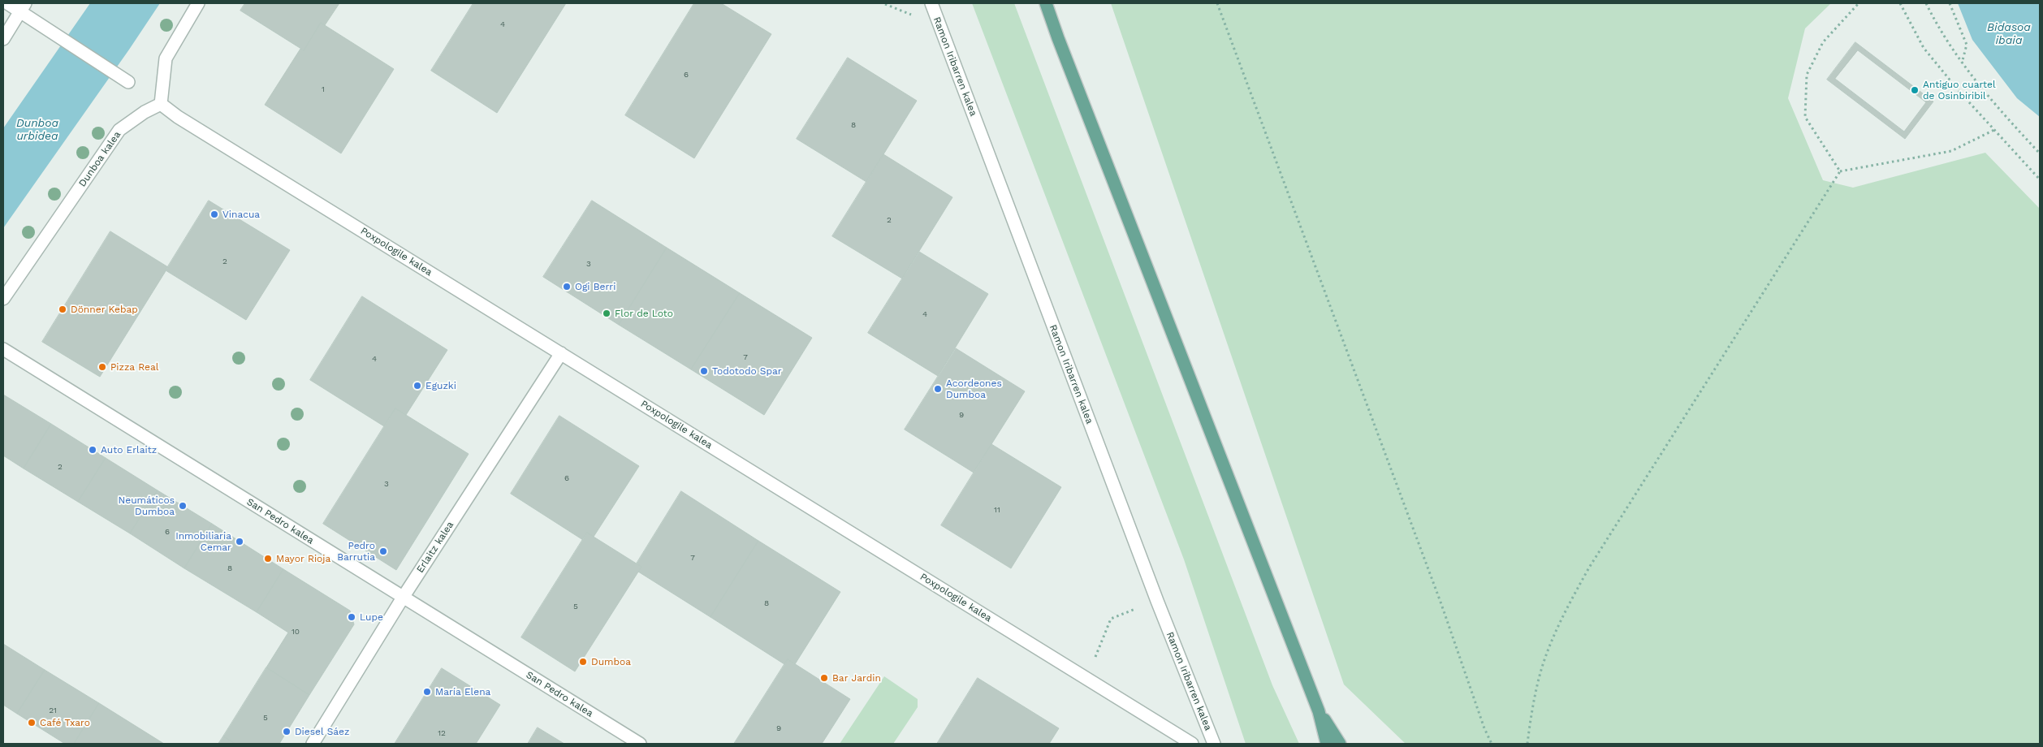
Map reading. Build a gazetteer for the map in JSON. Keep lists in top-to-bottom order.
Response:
{
  "streets": {
    "street": [
      "Ramon Iribarren kalea",
      "Dunboa kalea",
      "Poxpologile kalea",
      "San Pedro kalea",
      "Erlaitz kalea"
    ]
  },
  "crossings": [
    ["Dunboa kalea", "Poxpologile kalea"],
    ["Poxpologile kalea", "Erlaitz kalea"],
    ["San Pedro kalea", "Erlaitz kalea"]
  ],
  "water": ["Bidasoa ibaia", "Dunboa urbidea"],
  "places": [
    "Antiguo cuartel de Osinbiribil",
    "Vinacua",
    "Ogi Berri",
    "Dönner Kebap",
    "Flor de Loto",
    "Pizza Real",
    "Todotodo Spar",
    "Eguzki",
    "Acordeones Dumboa",
    "Auto Erlaitz",
    "Neumáticos Dumboa",
    "Inmobiliaria Cemar",
    "Pedro Barrutia",
    "Mayor Rioja",
    "Lupe",
    "Dumboa",
    "Bar Jardin",
    "María Elena",
    "Café Txaro",
    "Diesel Sáez"
  ],
  "house_numbers": [
    "4",
    "6",
    "1",
    "8",
    "2",
    "2",
    "3",
    "4",
    "7",
    "4",
    "9",
    "2",
    "6",
    "3",
    "11",
    "6",
    "7",
    "8",
    "8",
    "5",
    "10",
    "21",
    "5",
    "9",
    "12"
  ]
}
